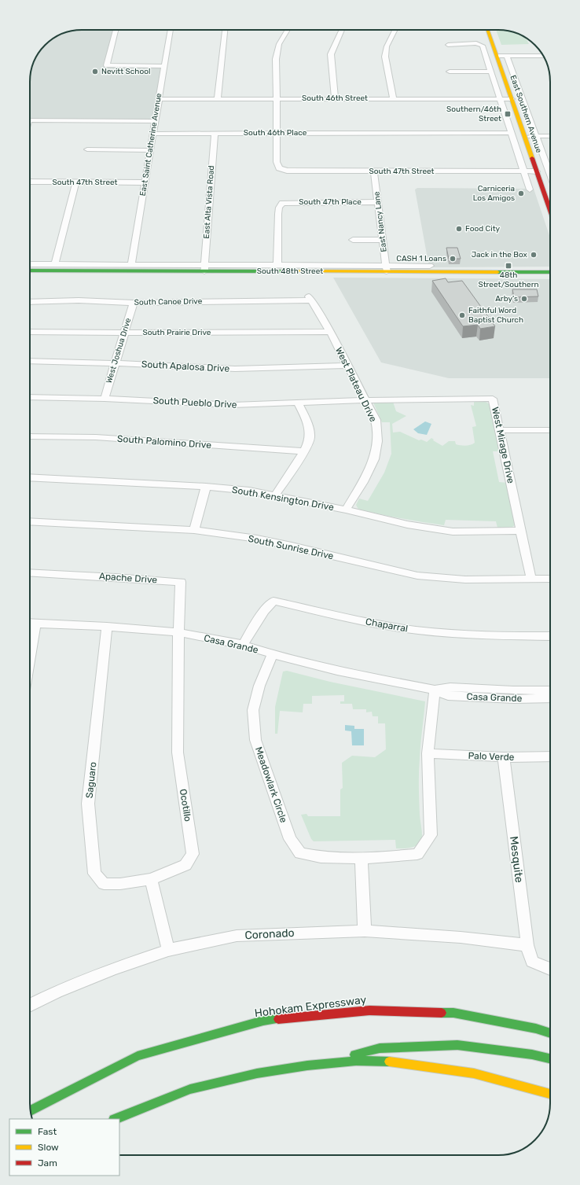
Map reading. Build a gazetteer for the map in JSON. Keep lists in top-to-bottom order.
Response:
{
  "streets": {
    "main road": ["East Southern Avenue", "South 48th Street", "Hohokam Expressway"],
    "street": [
      "South 46th Street",
      "South 46th Place",
      "East Saint Catherine Avenue",
      "South 47th Street",
      "East Alta Vista Road",
      "South 47th Place",
      "East Nancy Lane",
      "South Canoe Drive",
      "South Prairie Drive",
      "West Joshua Drive",
      "South Apalosa Drive",
      "West Plateau Drive",
      "South Pueblo Drive",
      "South Palomino Drive",
      "West Mirage Drive",
      "South Kensington Drive",
      "South Sunrise Drive",
      "Apache Drive",
      "Chaparral",
      "Casa Grande",
      "Palo Verde",
      "Saguaro",
      "Meadowlark Circle",
      "Ocotillo",
      "Mesquite",
      "Coronado"
    ]
  },
  "crossings": [
    ["South 46th Street", "East Southern Avenue"],
    ["South 46th Street", "East Saint Catherine Avenue"],
    ["East Southern Avenue", "South 47th Street"],
    ["South 46th Place", "East Saint Catherine Avenue"],
    ["South 46th Place", "South 47th Street"],
    ["South 46th Place", "East Alta Vista Road"],
    ["East Saint Catherine Avenue", "South 47th Street"],
    ["East Saint Catherine Avenue", "South 48th Street"],
    ["South 47th Street", "East Nancy Lane"],
    ["East Alta Vista Road", "South 48th Street"],
    ["South 47th Place", "East Nancy Lane"],
    ["South 47th Place", "South 48th Street"],
    ["East Nancy Lane", "South 48th Street"],
    ["South Canoe Drive", "West Joshua Drive"],
    ["South Canoe Drive", "West Plateau Drive"],
    ["South Prairie Drive", "West Joshua Drive"],
    ["South Prairie Drive", "West Plateau Drive"],
    ["West Joshua Drive", "South Apalosa Drive"],
    ["West Joshua Drive", "South Pueblo Drive"],
    ["South Apalosa Drive", "West Plateau Drive"],
    ["West Plateau Drive", "South Pueblo Drive"],
    ["West Plateau Drive", "West Mirage Drive"],
    ["West Plateau Drive", "South Kensington Drive"],
    ["South Pueblo Drive", "West Mirage Drive"],
    ["West Mirage Drive", "South Kensington Drive"],
    ["West Mirage Drive", "South Sunrise Drive"],
    ["Apache Drive", "Casa Grande"],
    ["Apache Drive", "Ocotillo"],
    ["Chaparral", "Casa Grande"],
    ["Casa Grande", "Saguaro"],
    ["Casa Grande", "Meadowlark Circle"],
    ["Casa Grande", "Ocotillo"],
    ["Palo Verde", "Meadowlark Circle"],
    ["Palo Verde", "Mesquite"],
    ["Saguaro", "Ocotillo"],
    ["Mesquite", "Coronado"]
  ],
  "places": {
    "other": [
      "Nevitt School",
      "Carniceria Los Amigos",
      "Food City",
      "Jack in the Box",
      "CASH 1 Loans",
      "Arby's",
      "Faithful Word Baptist Church"
    ],
    "transit": ["Southern/46th Street", "48th Street/Southern"]
  },
  "legend": ["Fast", "Slow", "Jam"]
}
